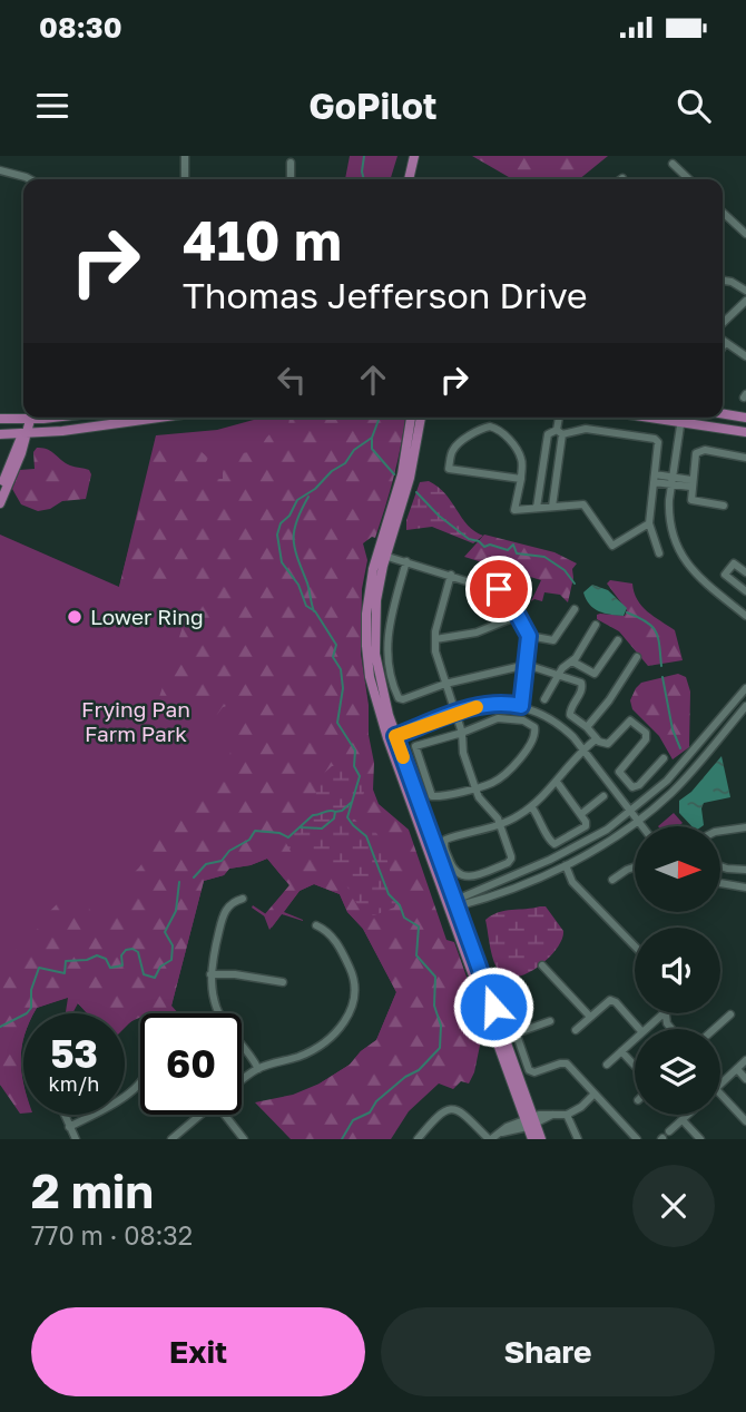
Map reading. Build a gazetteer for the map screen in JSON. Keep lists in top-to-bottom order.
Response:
{
  "parks": ["Frying Pan Farm Park"],
  "places": ["Lower Ring"],
  "north": "right",
  "page": {
    "status": "08:30",
    "header": "GoPilot",
    "turn": ["410 m", "Thomas Jefferson Drive"],
    "speed": "53 km/h",
    "limit": "60",
    "heading": ["2 min", "770 m · 08:32"],
    "buttons": ["Exit", "Share"]
  }
}
